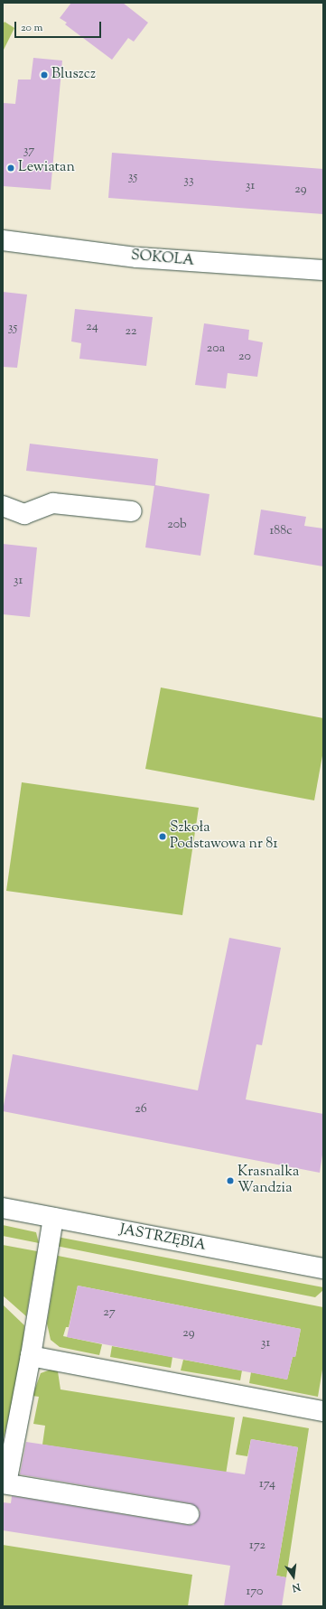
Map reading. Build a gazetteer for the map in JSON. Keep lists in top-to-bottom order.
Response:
{
  "streets": {
    "street": ["SOKOLA", "JASTRZĘBIA"]
  },
  "places": [
    "Bluszcz",
    "Lewiatan",
    "Szkoła Podstawowa nr 81",
    "Krasnalka Wandzia"
  ],
  "house_numbers": [
    "37",
    "35",
    "33",
    "31",
    "29",
    "24",
    "35",
    "22",
    "20a",
    "20",
    "20b",
    "188c",
    "31",
    "26",
    "27",
    "29",
    "31",
    "174",
    "172",
    "170"
  ],
  "scale_bar": "20 m",
  "north": "bottom"
}
